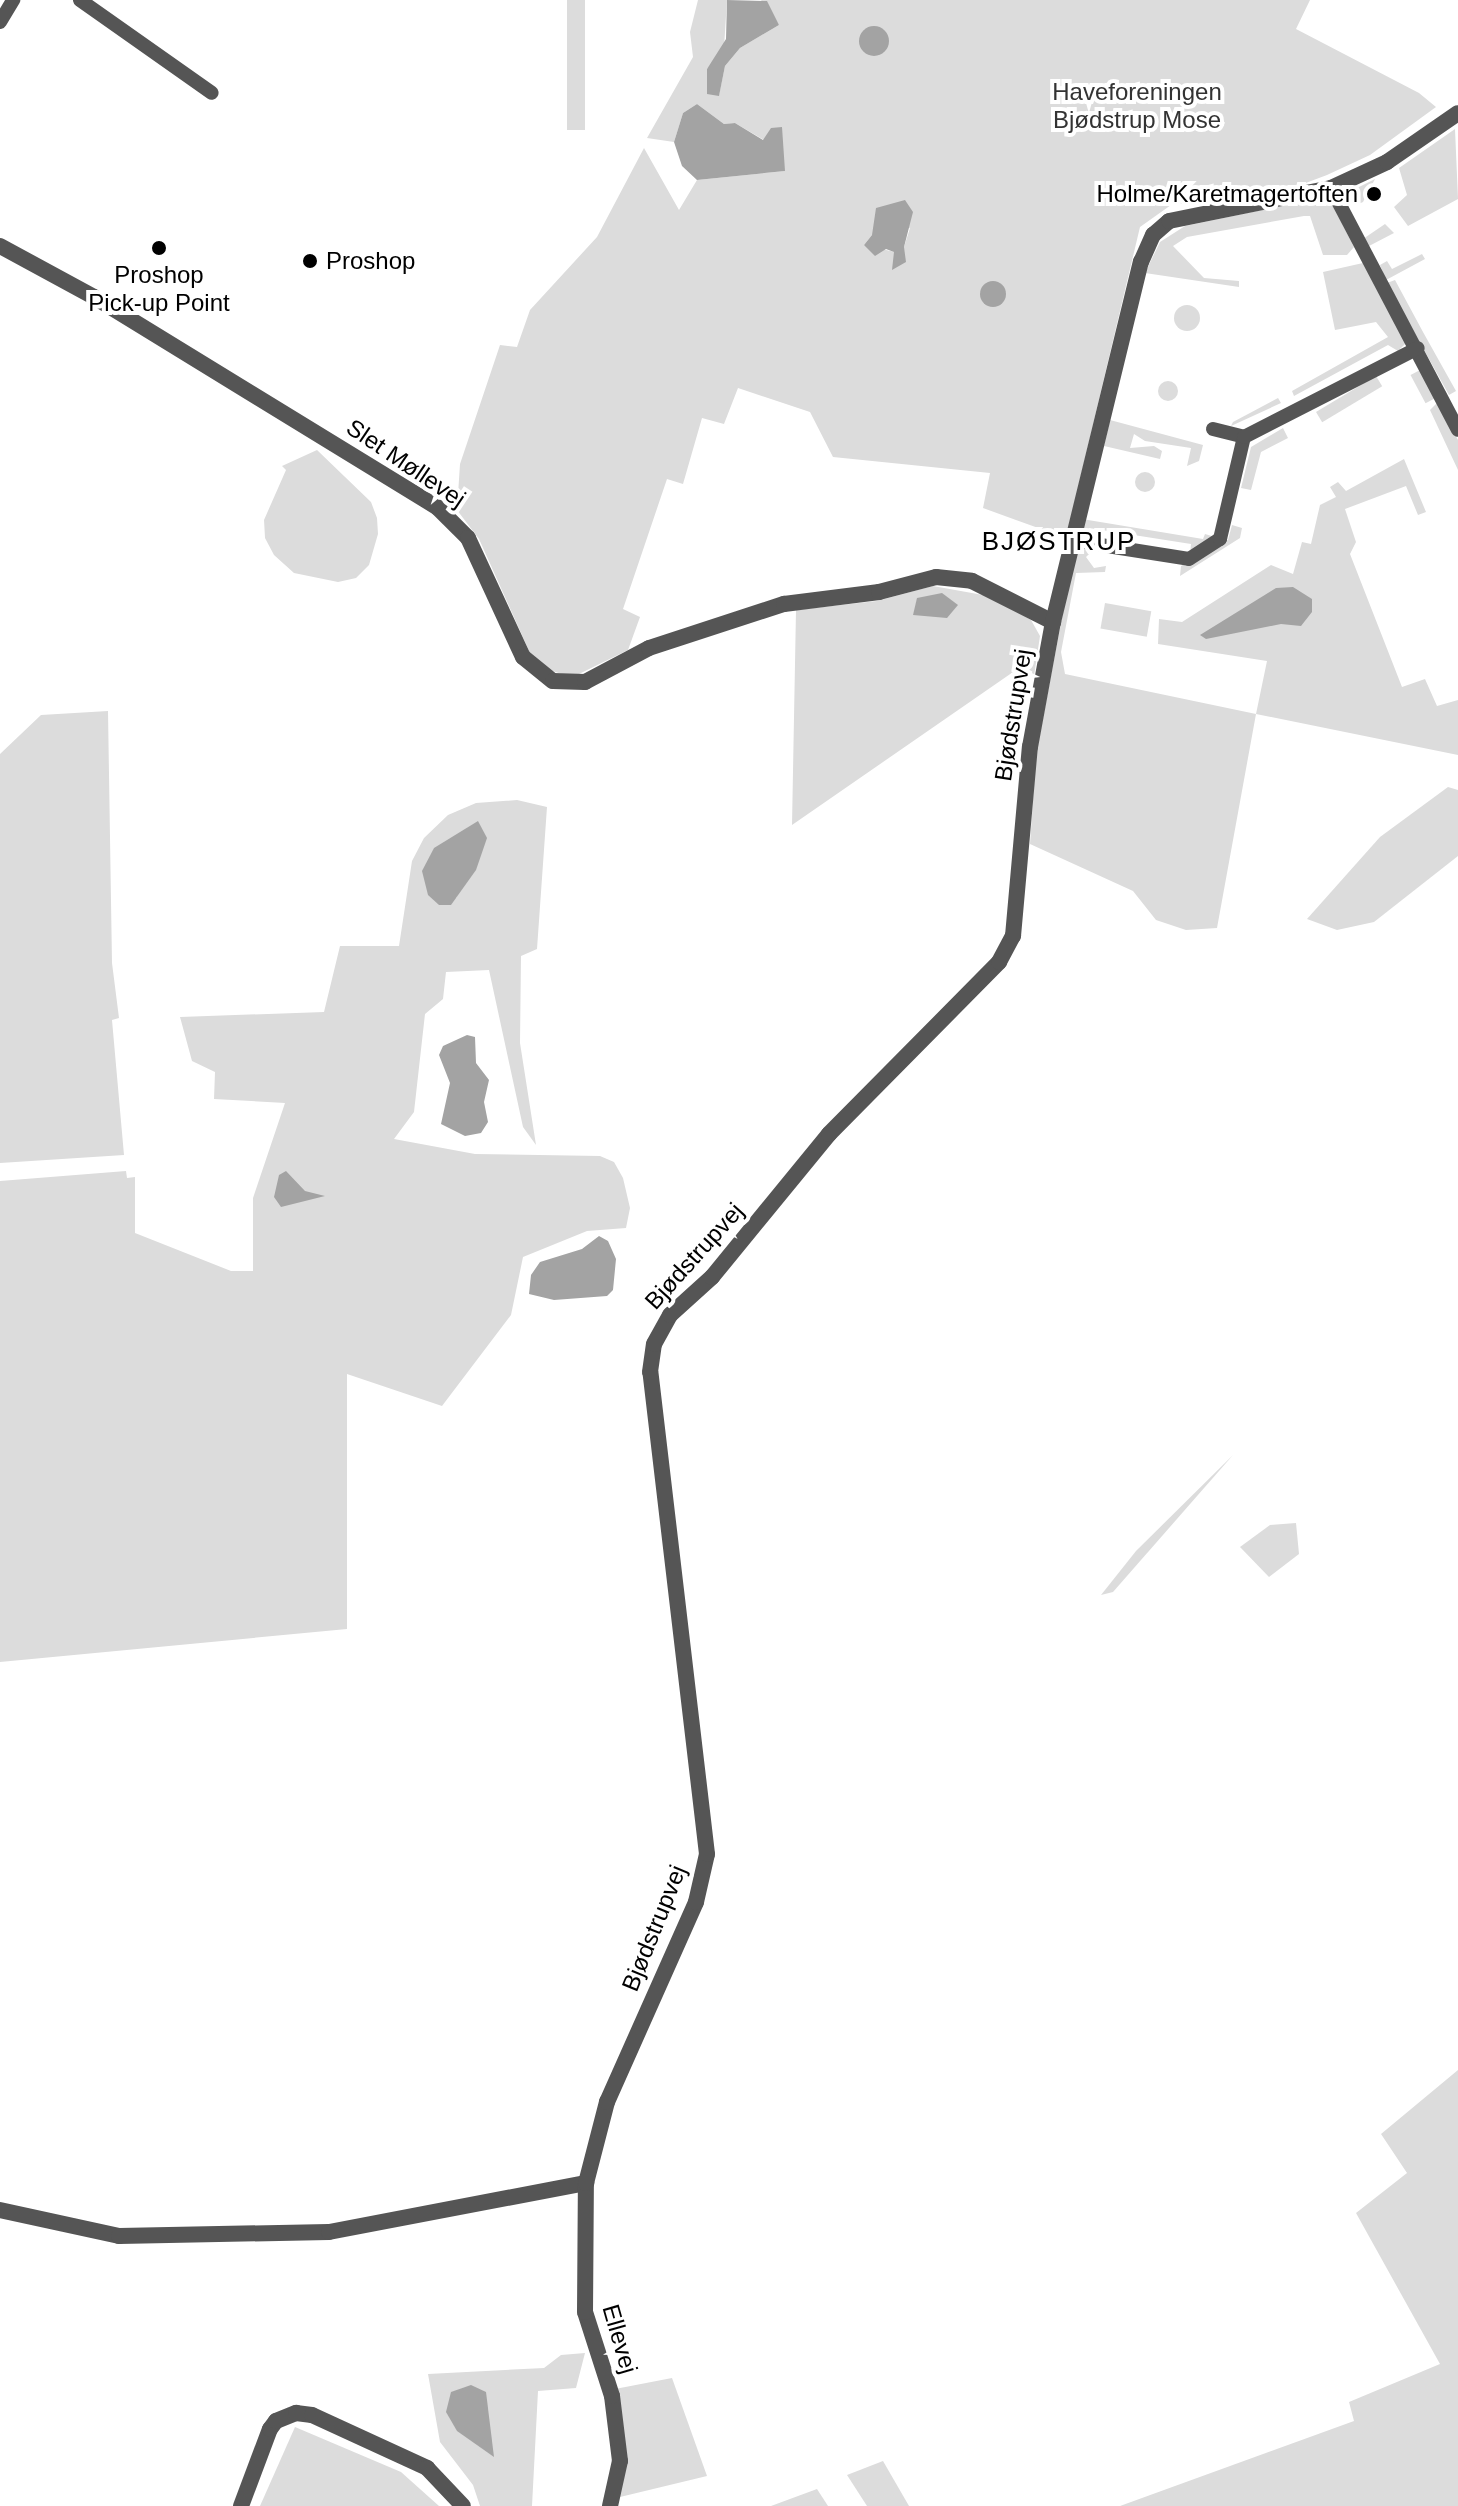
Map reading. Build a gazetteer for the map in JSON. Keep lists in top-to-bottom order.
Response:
{
  "streets": {
    "street": ["Slet Møllevej", "Bjødstrupvej", "Ellevej"]
  },
  "crossings": [
    ["Slet Møllevej", "Bjødstrupvej"],
    ["Bjødstrupvej", "Ellevej"]
  ],
  "districts": ["BJØSTRUP"],
  "parks": ["Haveforeningen Bjødstrup Mose"],
  "places": ["Holme/Karetmagertoften", "Proshop Pick-up Point", "Proshop"]
}
